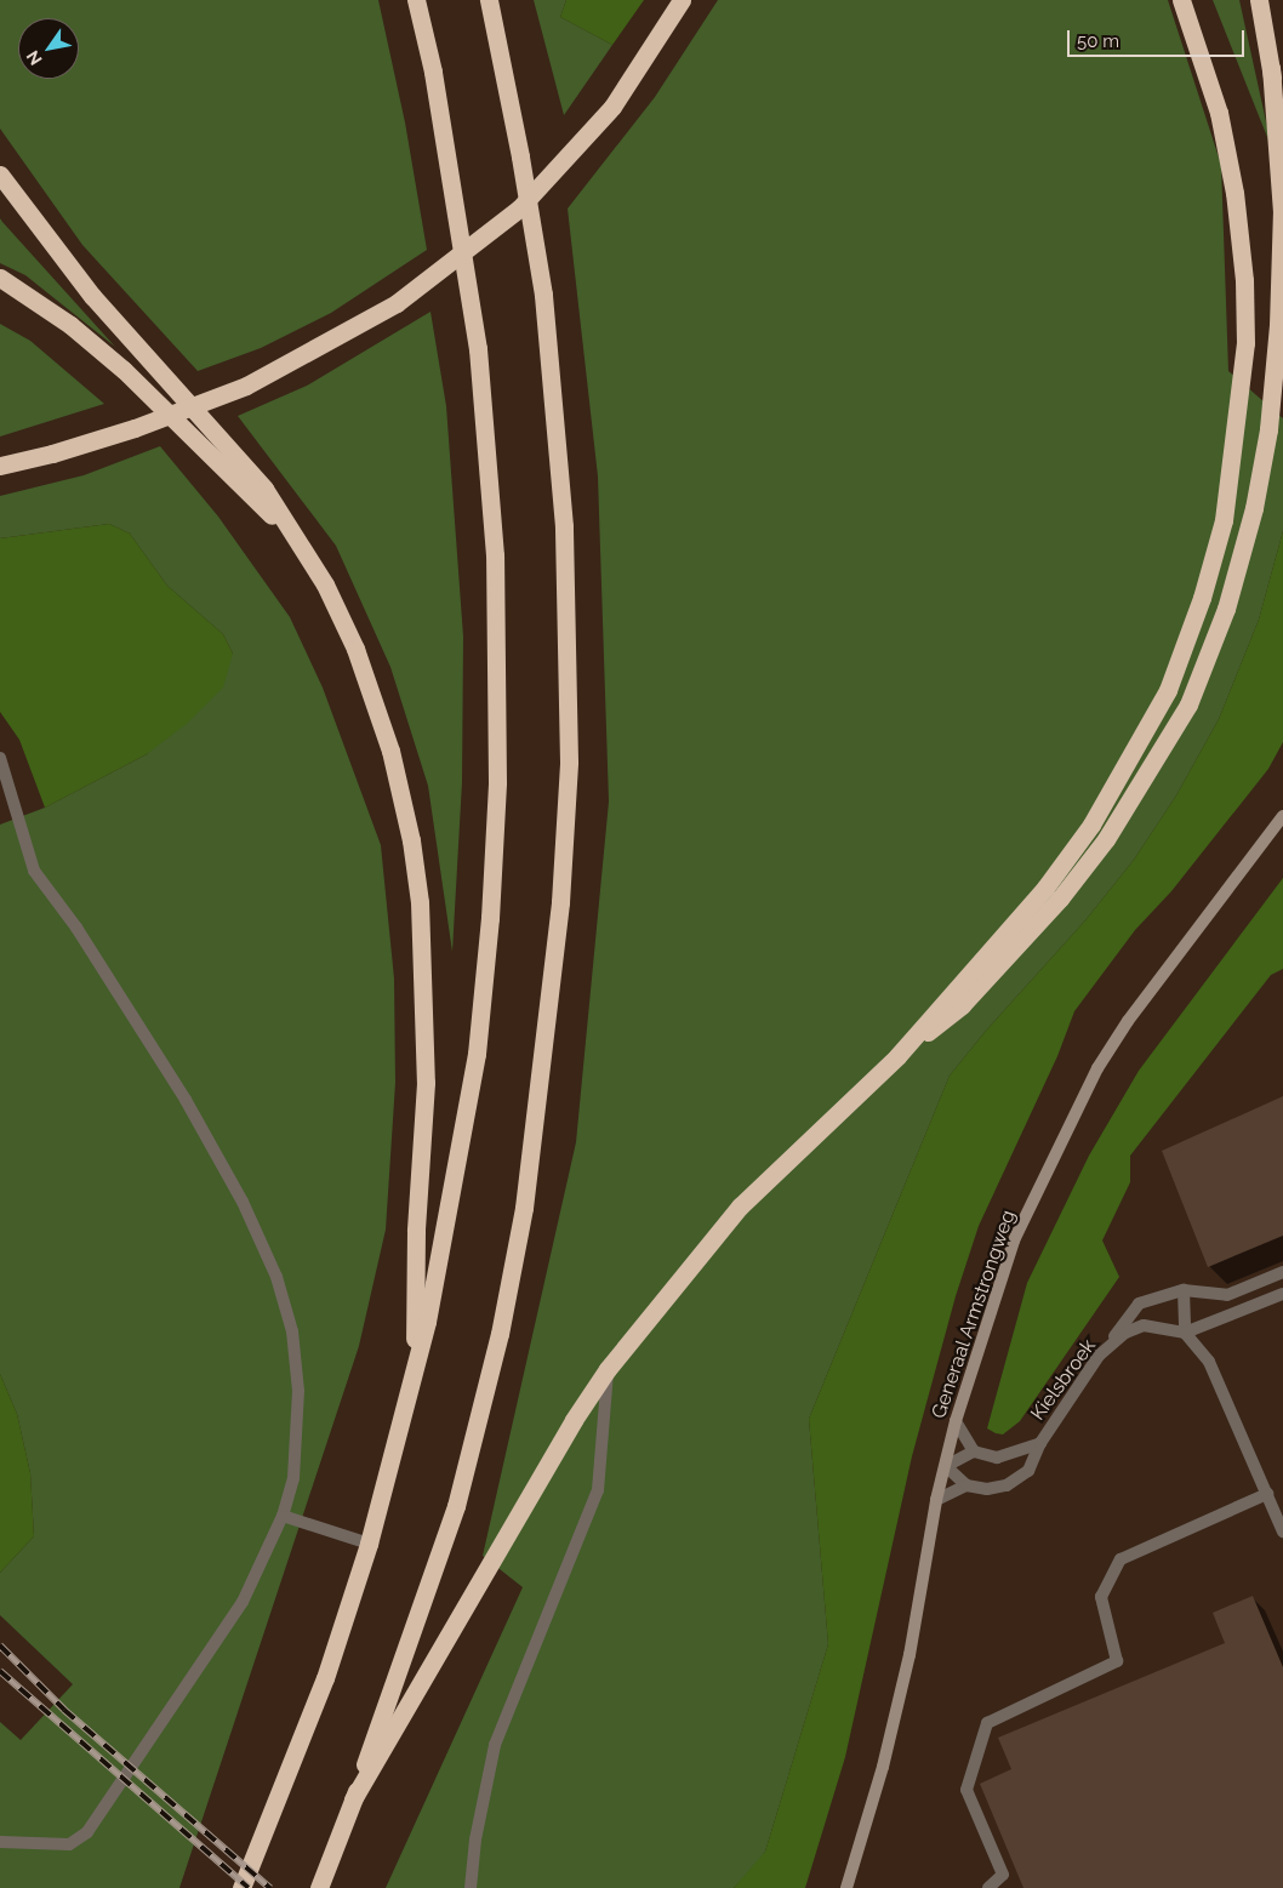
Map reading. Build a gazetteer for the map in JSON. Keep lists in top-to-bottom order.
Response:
{
  "streets": {
    "street": ["Generaal Armstrongweg", "Kielsbroek"]
  },
  "crossings": [
    ["Generaal Armstrongweg", "Kielsbroek"]
  ],
  "scale_bar": "50 m",
  "north": "bottom left"
}
